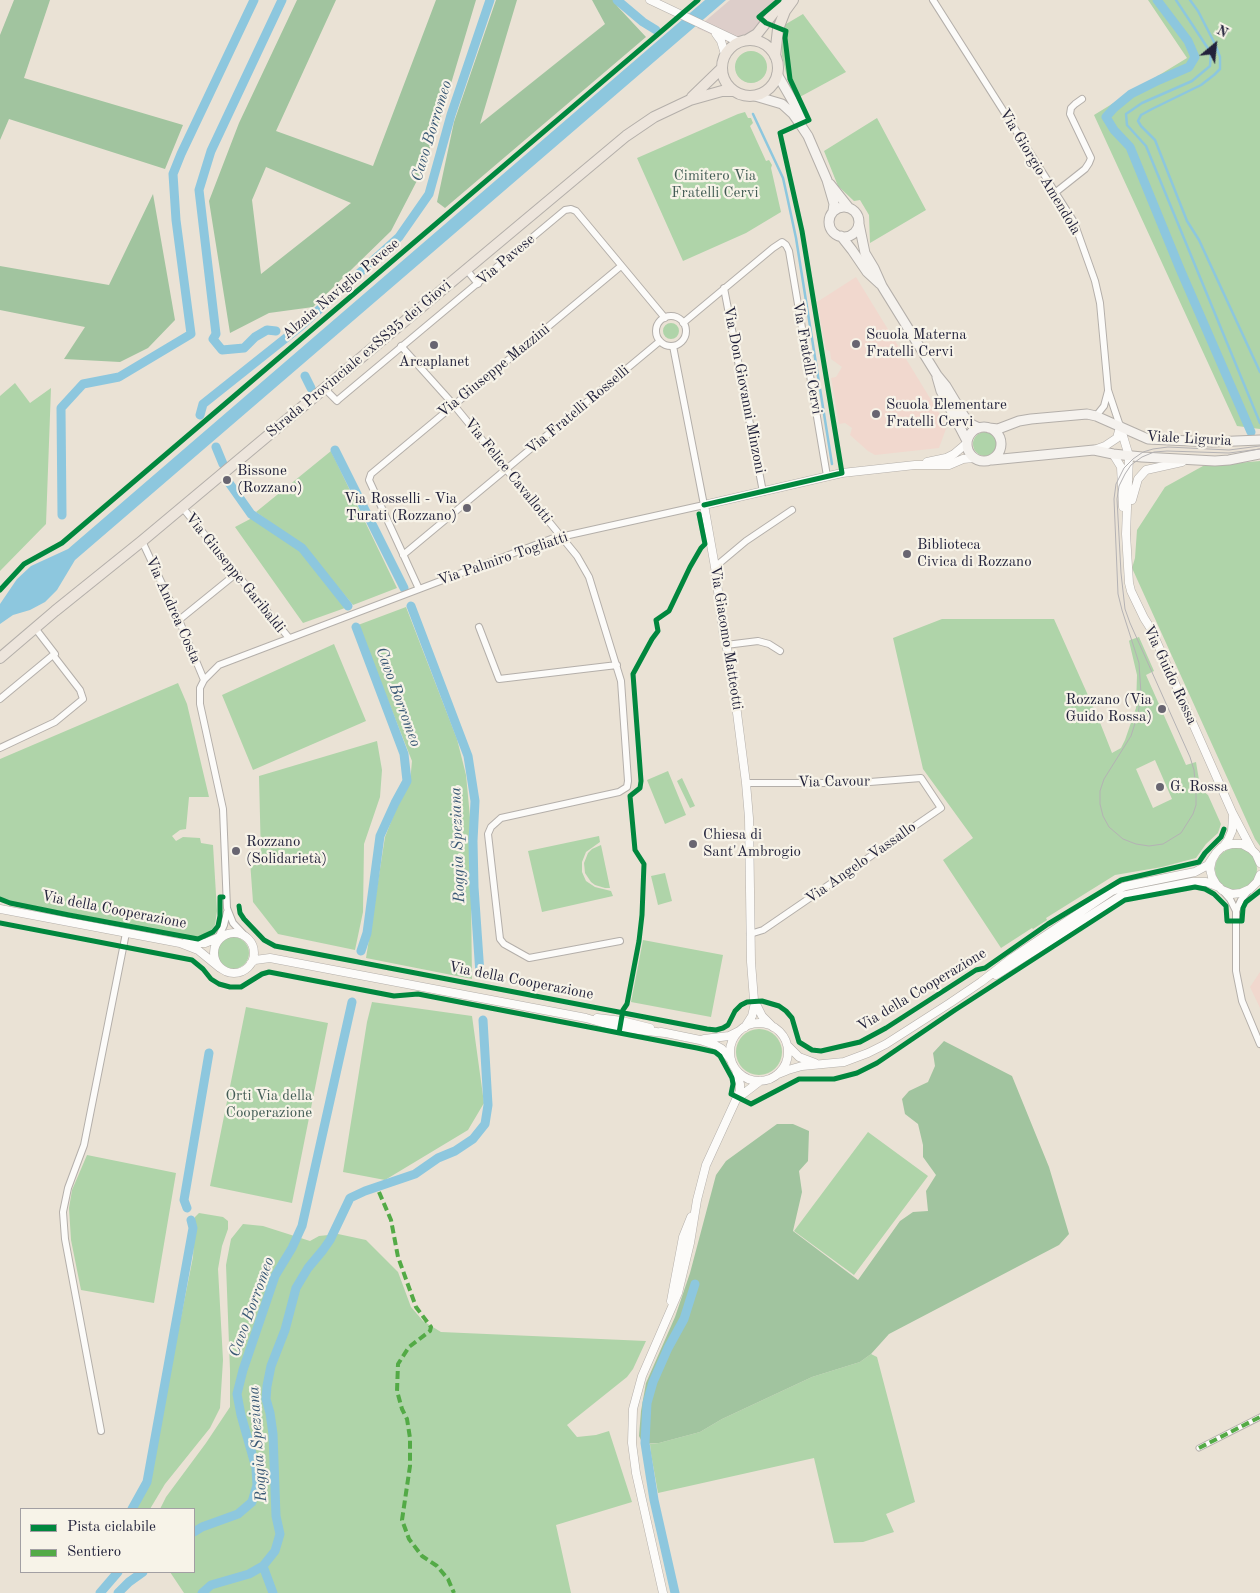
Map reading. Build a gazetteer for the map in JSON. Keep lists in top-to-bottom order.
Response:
{
  "streets": {
    "main road": ["Strada Provinciale exSS35 dei Giovi", "Viale Liguria"],
    "street": [
      "Via Giorgio Amendola",
      "Via Pavese",
      "Via Fratelli Cervi",
      "Via Giuseppe Mazzini",
      "Via Don Giovanni Minzoni",
      "Via Fratelli Rosselli",
      "Via Felice Cavallotti",
      "Via Palmiro Togliatti",
      "Via Giuseppe Garibaldi",
      "Via Andrea Costa",
      "Via Giacomo Matteotti",
      "Via Guido Rossa",
      "Via Cavour",
      "Via Angelo Vassallo",
      "Via della Cooperazione"
    ],
    "cycle path": ["Alzaia Naviglio Pavese"]
  },
  "crossings": [
    ["Via Giorgio Amendola", "Viale Liguria"],
    ["Via Giorgio Amendola", "Via Guido Rossa"],
    ["Via Pavese", "Strada Provinciale exSS35 dei Giovi"],
    ["Via Pavese", "Via Giuseppe Mazzini"],
    ["Via Pavese", "Via Felice Cavallotti"],
    ["Via Fratelli Cervi", "Via Don Giovanni Minzoni"],
    ["Via Fratelli Cervi", "Via Palmiro Togliatti"],
    ["Strada Provinciale exSS35 dei Giovi", "Via Giuseppe Garibaldi"],
    ["Strada Provinciale exSS35 dei Giovi", "Via Andrea Costa"],
    ["Via Giuseppe Mazzini", "Via Fratelli Rosselli"],
    ["Via Giuseppe Mazzini", "Via Felice Cavallotti"],
    ["Via Don Giovanni Minzoni", "Via Palmiro Togliatti"],
    ["Via Fratelli Rosselli", "Via Felice Cavallotti"],
    ["Via Fratelli Rosselli", "Via Giacomo Matteotti"],
    ["Viale Liguria", "Via Palmiro Togliatti"],
    ["Viale Liguria", "Via Guido Rossa"],
    ["Via Felice Cavallotti", "Via Palmiro Togliatti"],
    ["Via Palmiro Togliatti", "Via Giuseppe Garibaldi"],
    ["Via Palmiro Togliatti", "Via Andrea Costa"],
    ["Via Palmiro Togliatti", "Via Giacomo Matteotti"],
    ["Via Giacomo Matteotti", "Via Cavour"],
    ["Via Giacomo Matteotti", "Via Angelo Vassallo"],
    ["Via Guido Rossa", "Via della Cooperazione"],
    ["Via Cavour", "Via Angelo Vassallo"]
  ],
  "water": ["Cavo Borromeo", "Roggia Speziana"],
  "parks": ["Cimitero Via Fratelli Cervi", "Orti Via della Cooperazione"],
  "places": [
    "Scuola Materna Fratelli Cervi",
    "Arcaplanet",
    "Scuola Elementare Fratelli Cervi",
    "Bissone (Rozzano)",
    "Via Rosselli - Via Turati (Rozzano)",
    "Biblioteca Civica di Rozzano",
    "Rozzano (Via Guido Rossa)",
    "G. Rossa",
    "Chiesa di Sant'Ambrogio",
    "Rozzano (Solidarietà)"
  ],
  "legend": ["Pista ciclabile", "Sentiero"],
  "north": "top right"
}
